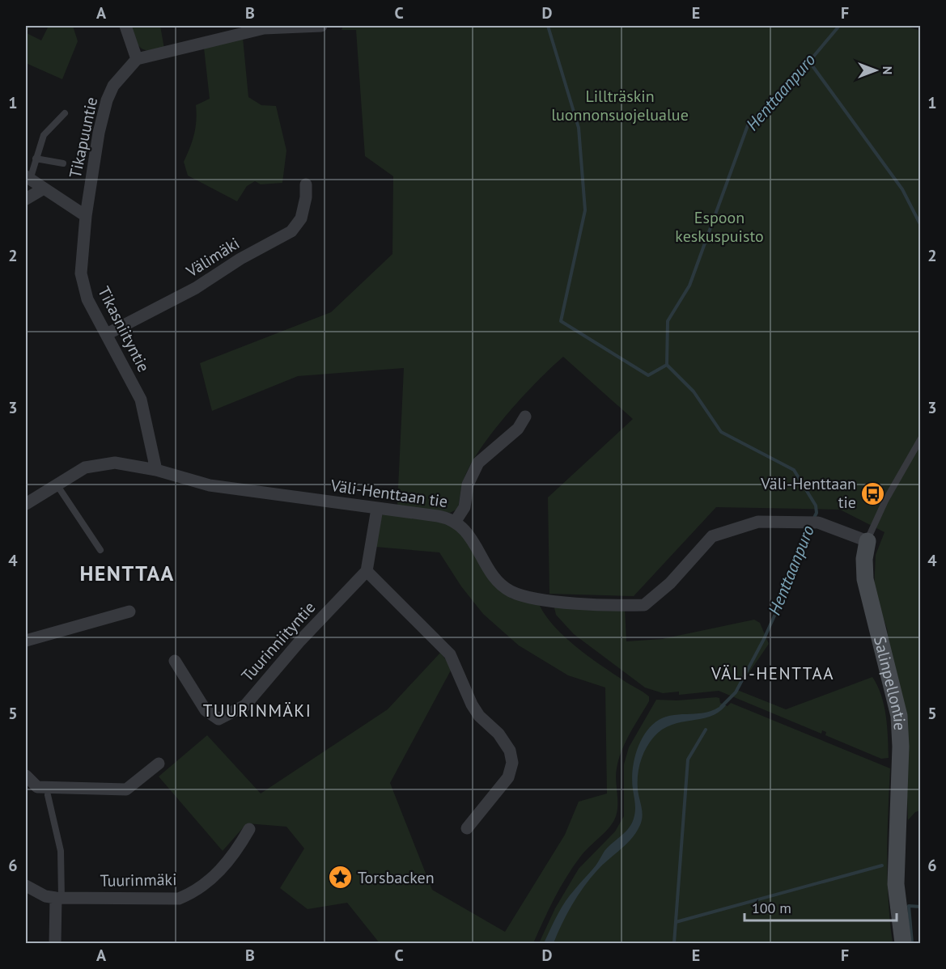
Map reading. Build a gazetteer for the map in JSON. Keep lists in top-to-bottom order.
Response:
{
  "streets": {
    "street": [
      "Tikapuuntie",
      "Välimäki",
      "Tikasniityntie",
      "Väli-Henttaan tie",
      "Tuurinniityntie",
      "Salinpellontie",
      "Tuurinmäki"
    ]
  },
  "crossings": [
    ["Tikapuuntie", "Tikasniityntie"],
    ["Välimäki", "Tikasniityntie"],
    ["Tikasniityntie", "Väli-Henttaan tie"],
    ["Väli-Henttaan tie", "Salinpellontie"]
  ],
  "districts": ["HENTTAA", "VÄLI-HENTTAA", "TUURINMÄKI"],
  "water": ["Henttaanpuro"],
  "parks": ["Lillträskin luonnonsuojelualue", "Espoon keskuspuisto"],
  "places": {
    "bus stop": ["Väli-Henttaan tie"],
    "place": ["Torsbacken"]
  },
  "scale_bar": "100 m",
  "north": "right",
  "grid": {
    "columns": [
      "A",
      "B",
      "C",
      "D",
      "E",
      "F"
    ],
    "rows": [
      "1",
      "2",
      "3",
      "4",
      "5",
      "6"
    ]
  }
}
